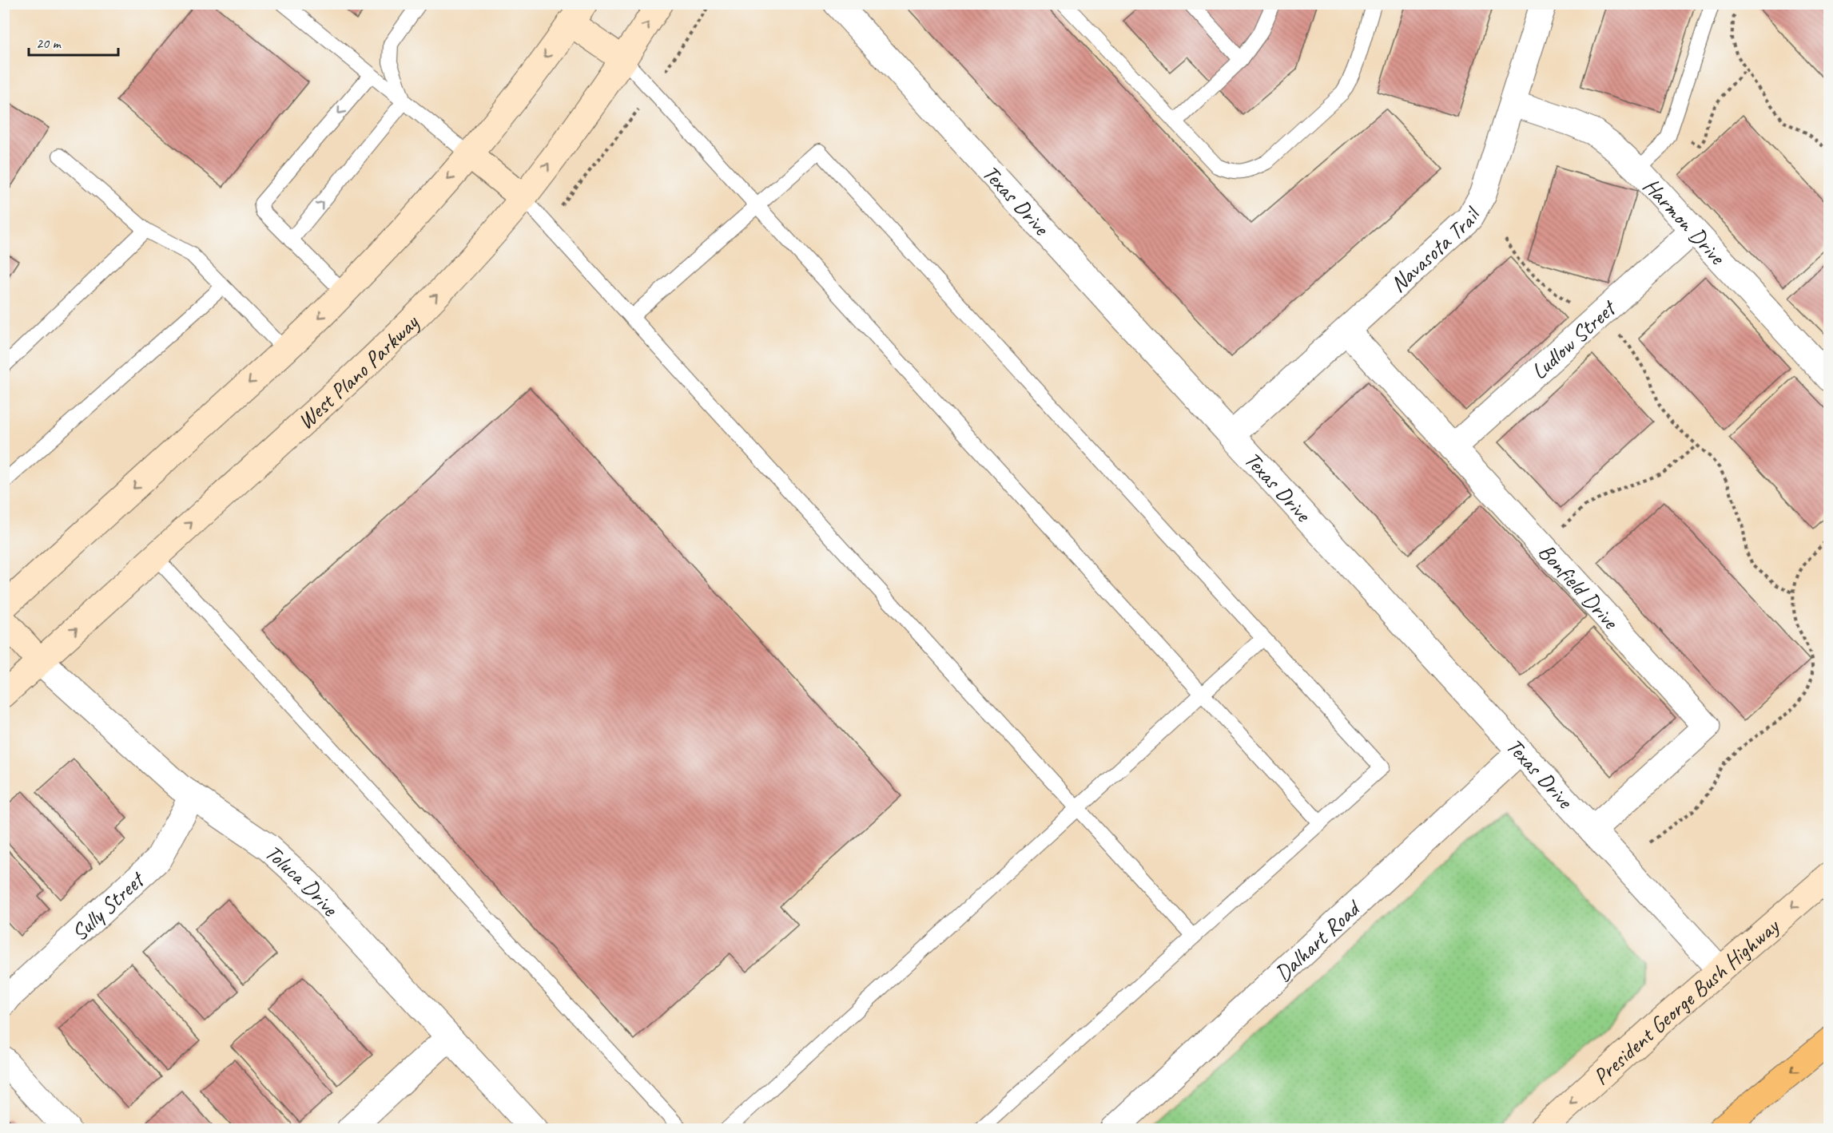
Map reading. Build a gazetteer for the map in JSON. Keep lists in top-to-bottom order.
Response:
{
  "streets": {
    "main road": ["West Plano Parkway", "President George Bush Highway"],
    "street": [
      "Texas Drive",
      "Harmon Drive",
      "Navasota Trail",
      "Ludlow Street",
      "Bonfield Drive",
      "Toluca Drive",
      "Sully Street",
      "Dalhart Road"
    ]
  },
  "crossings": [
    ["Texas Drive", "Navasota Trail"],
    ["Texas Drive", "Bonfield Drive"],
    ["Texas Drive", "Dalhart Road"],
    ["Texas Drive", "President George Bush Highway"],
    ["Harmon Drive", "Navasota Trail"],
    ["Harmon Drive", "Ludlow Street"],
    ["Navasota Trail", "Bonfield Drive"],
    ["Ludlow Street", "Bonfield Drive"],
    ["West Plano Parkway", "Toluca Drive"],
    ["Toluca Drive", "Sully Street"]
  ],
  "one_way": ["President George Bush Highway"],
  "scale_bar": "20 m"
}
